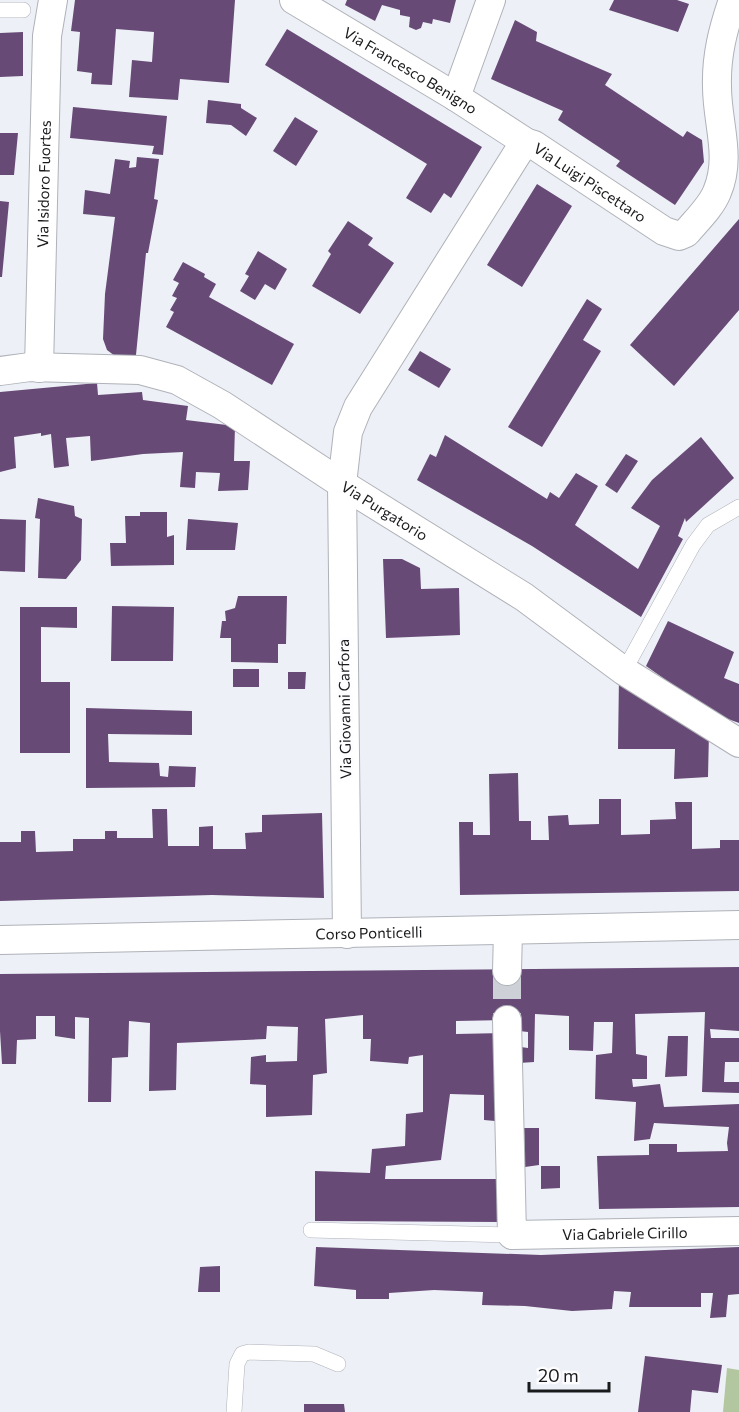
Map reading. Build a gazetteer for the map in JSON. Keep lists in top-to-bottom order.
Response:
{
  "streets": {
    "street": [
      "Via Francesco Benigno",
      "Via Luigi Piscettaro",
      "Via Isidoro Fuortes",
      "Via Purgatorio",
      "Via Giovanni Carfora",
      "Corso Ponticelli",
      "Via Gabriele Cirillo"
    ]
  },
  "crossings": [
    ["Via Francesco Benigno", "Via Luigi Piscettaro"],
    ["Via Luigi Piscettaro", "Via Purgatorio"],
    ["Via Luigi Piscettaro", "Via Giovanni Carfora"],
    ["Via Isidoro Fuortes", "Via Purgatorio"],
    ["Via Purgatorio", "Via Giovanni Carfora"],
    ["Via Giovanni Carfora", "Corso Ponticelli"]
  ],
  "scale_bar": "20 m"
}
